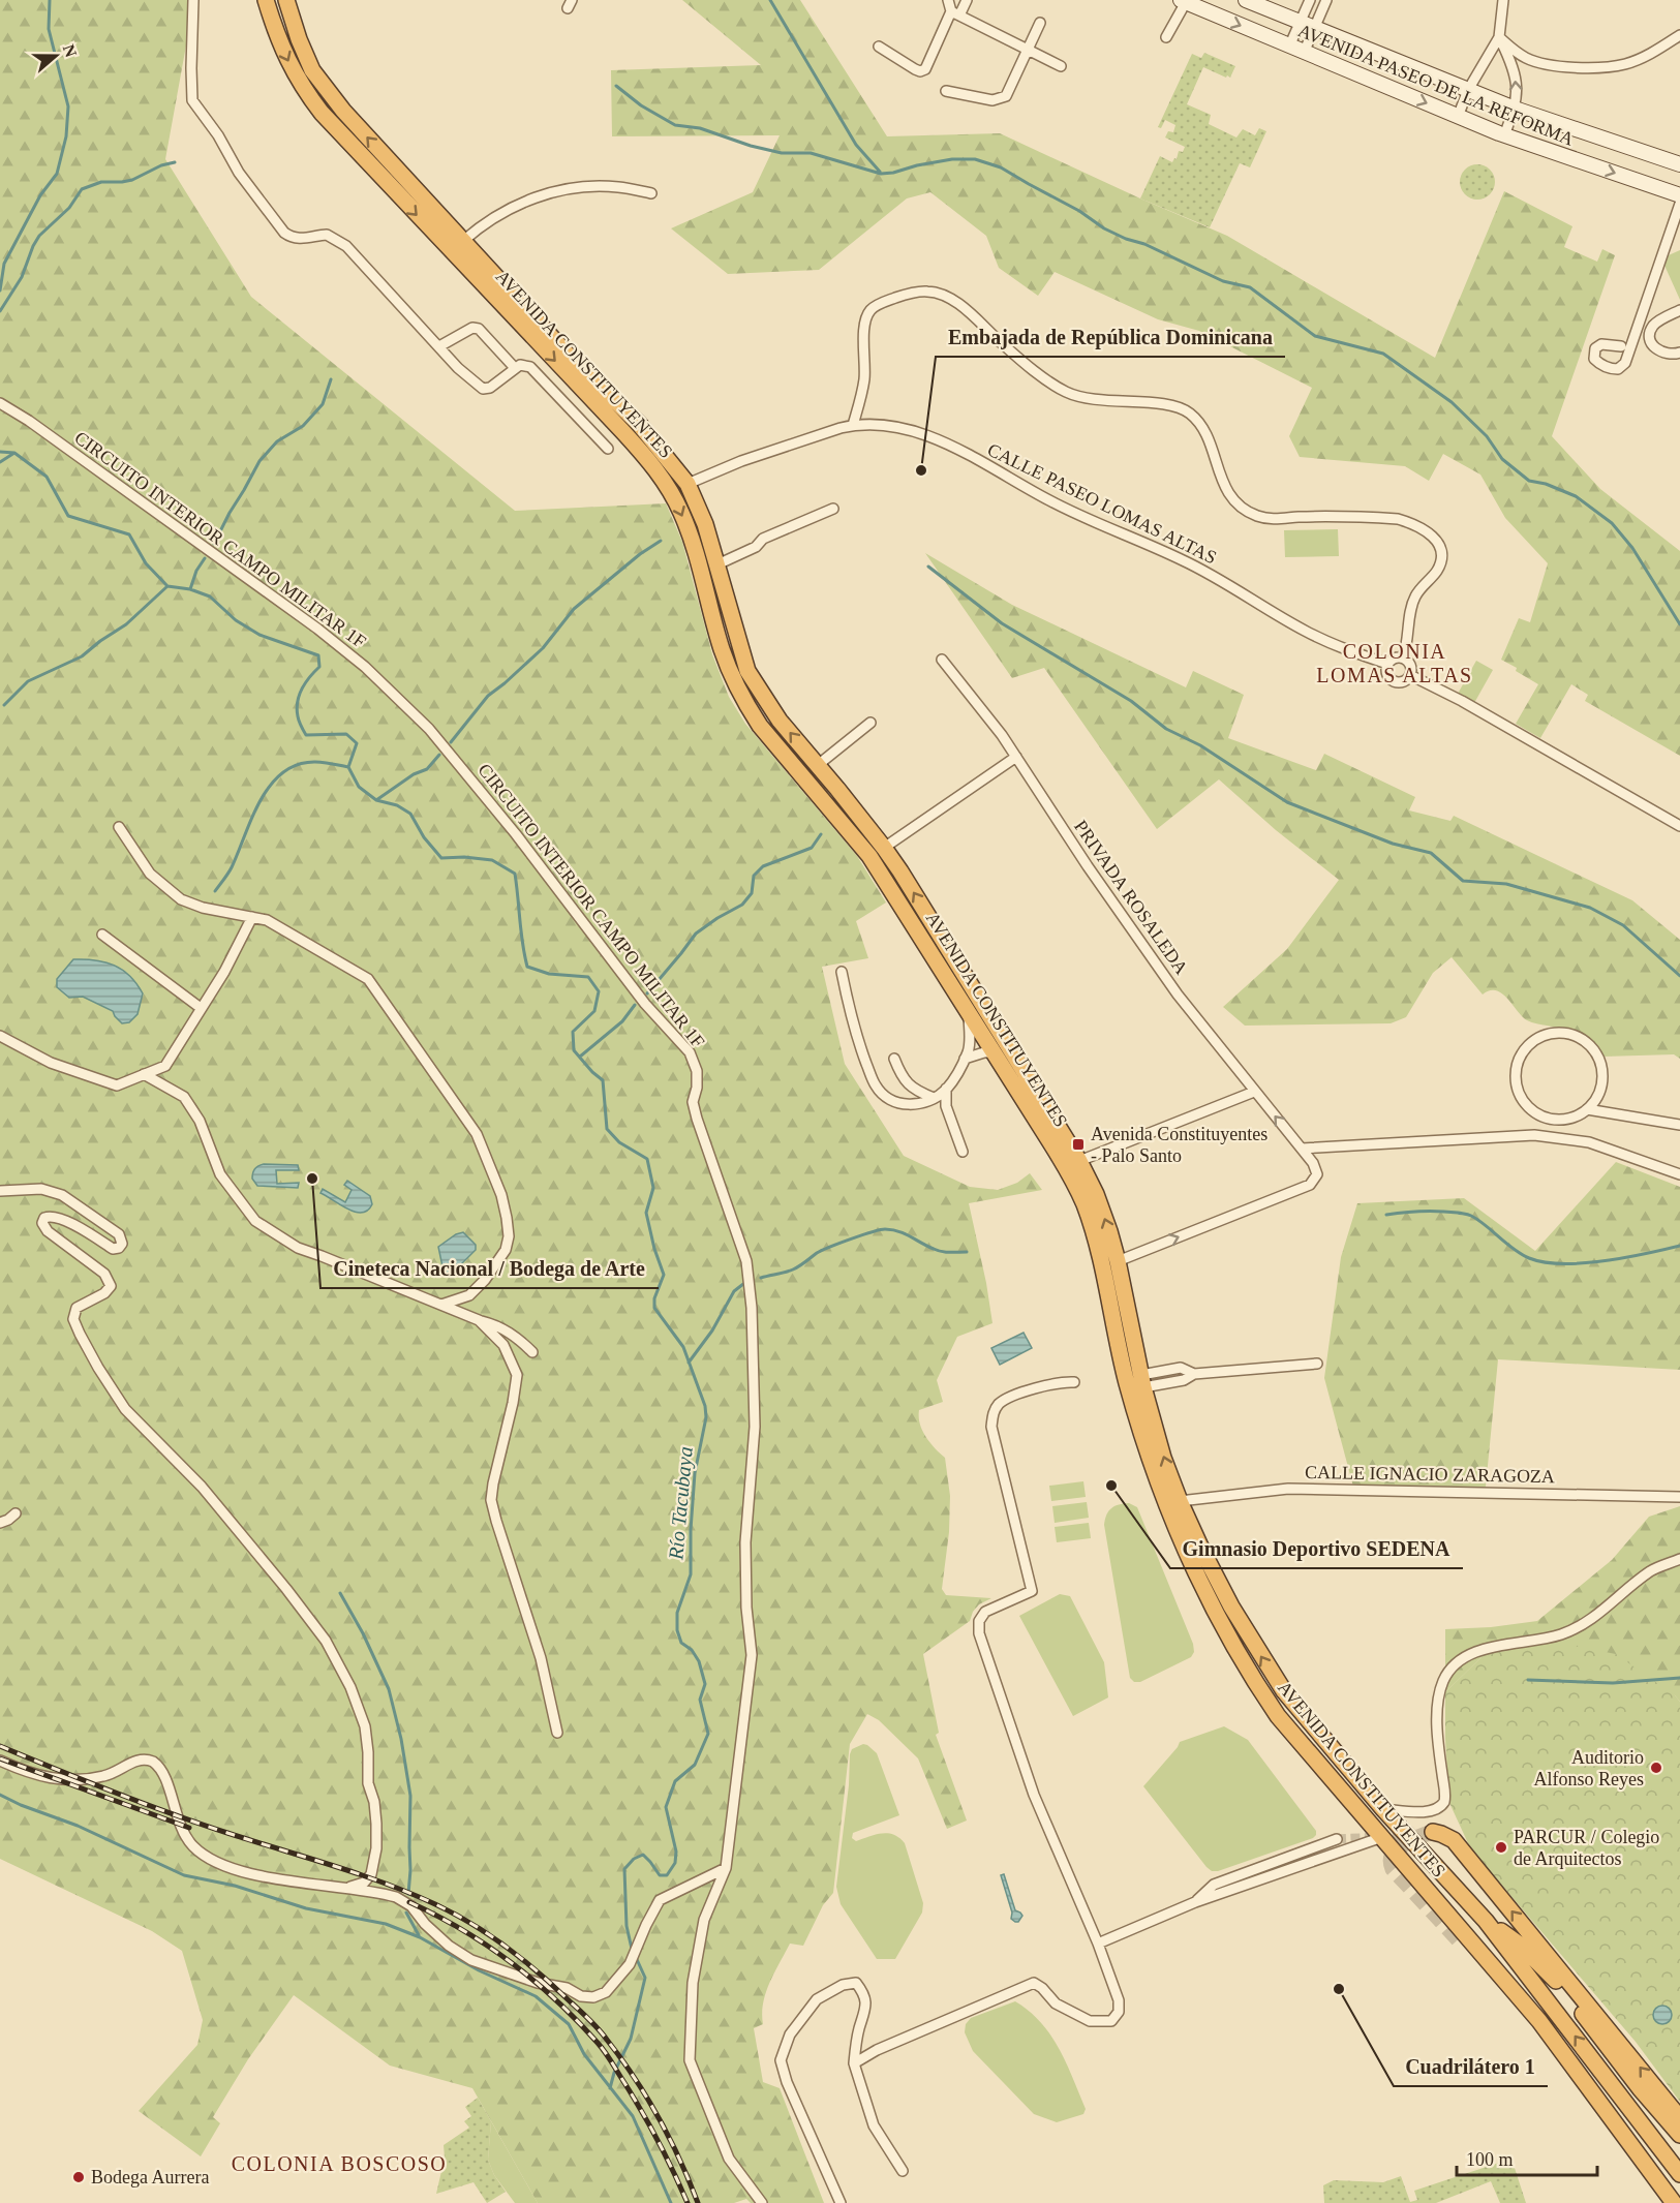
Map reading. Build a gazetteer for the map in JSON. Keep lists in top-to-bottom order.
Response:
{
  "streets": {
    "highway": ["AVENIDA CONSTITUYENTES"],
    "main road": ["AVENIDA PASEO DE LA REFORMA"],
    "street": [
      "CALLE PASEO LOMAS ALTAS",
      "CIRCUITO INTERIOR CAMPO MILITAR 1F",
      "PRIVADA ROSALEDA",
      "CALLE IGNACIO ZARAGOZA"
    ]
  },
  "crossings": [
    ["AVENIDA CONSTITUYENTES", "CALLE PASEO LOMAS ALTAS"],
    ["AVENIDA CONSTITUYENTES", "PRIVADA ROSALEDA"],
    ["AVENIDA CONSTITUYENTES", "CALLE IGNACIO ZARAGOZA"]
  ],
  "districts": ["COLONIA LOMAS ALTAS", "COLONIA BOSCOSO"],
  "water": ["Río Tacubaya"],
  "places": {
    "other": [
      "Embajada de República Dominicana",
      "Cineteca Nacional / Bodega de Arte",
      "Gimnasio Deportivo SEDENA",
      "Auditorio Alfonso Reyes",
      "PARCUR / Colegio de Arquitectos",
      "Cuadrilátero 1",
      "Bodega Aurrera"
    ],
    "transit": ["Avenida Constituyentes - Palo Santo"]
  },
  "scale_bar": "100 m",
  "north": "right"
}
